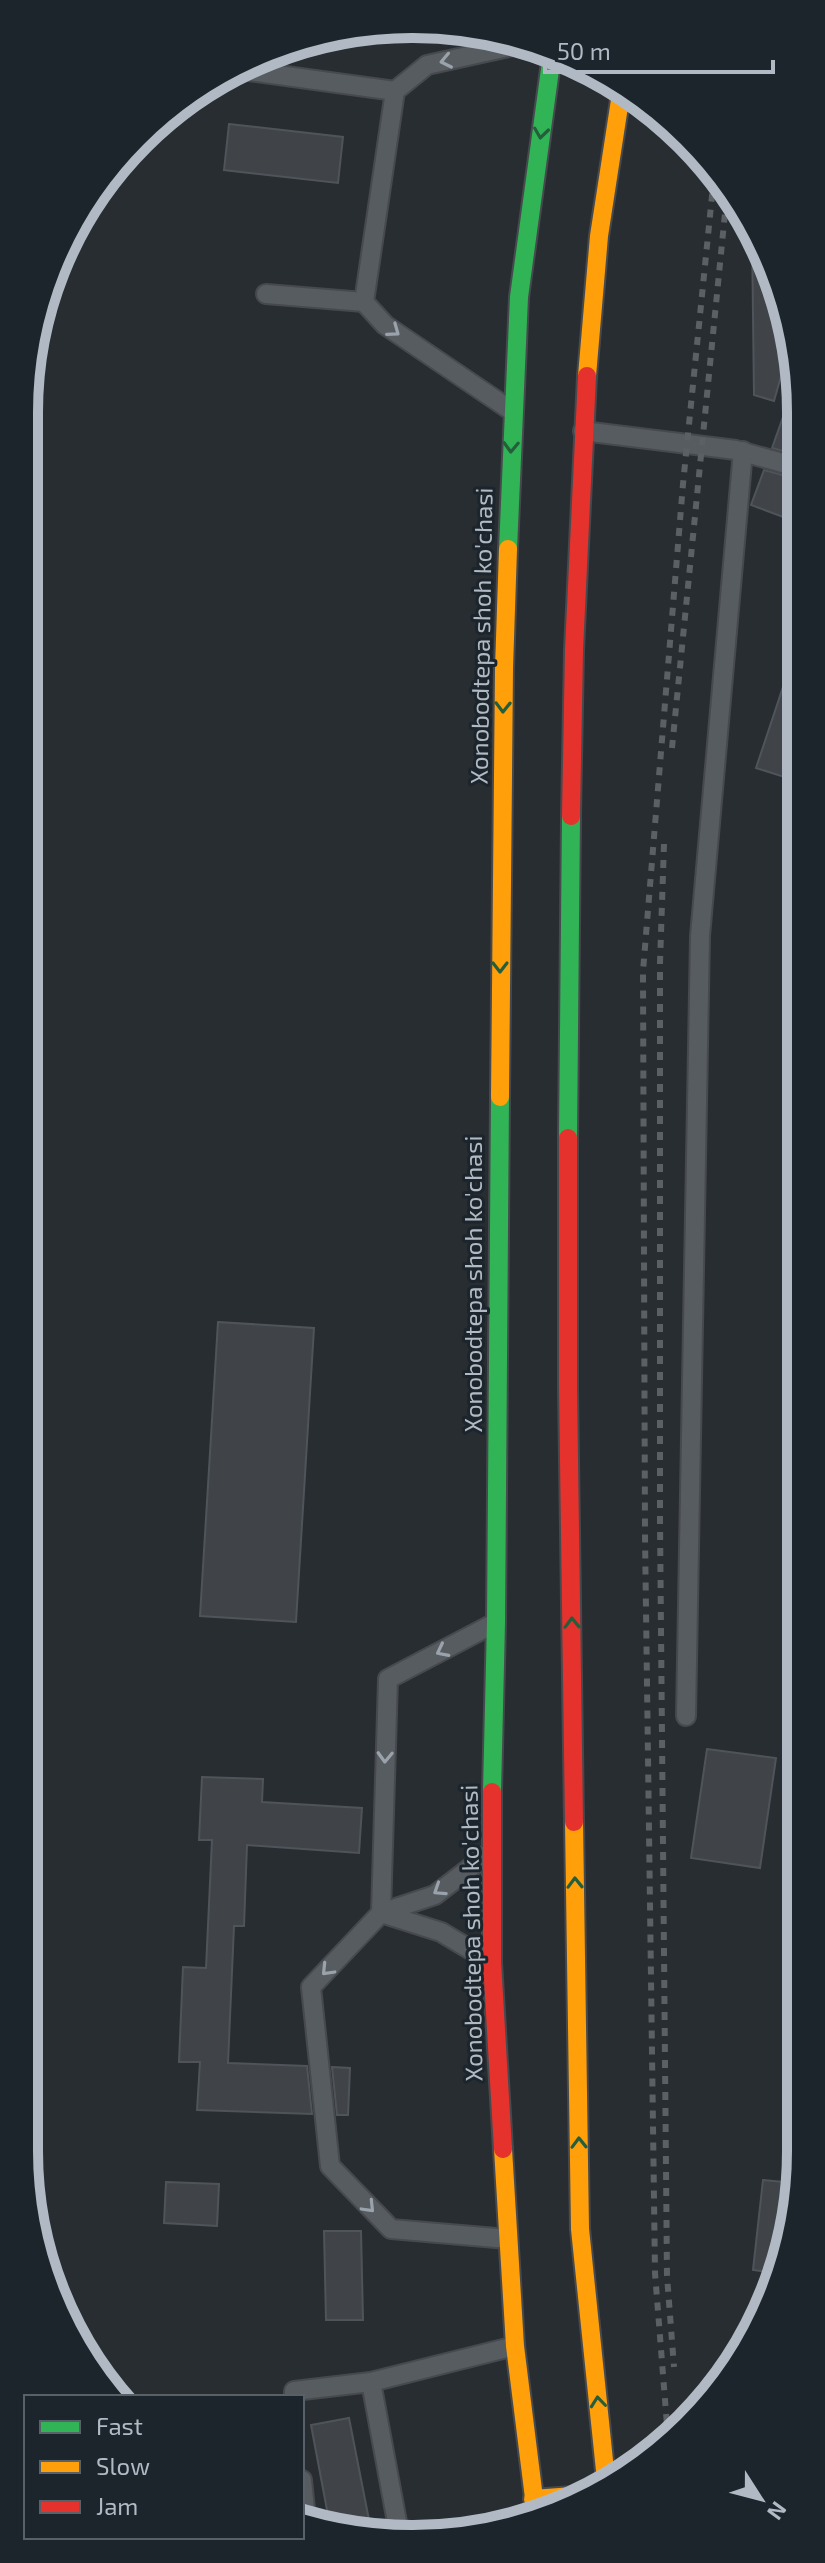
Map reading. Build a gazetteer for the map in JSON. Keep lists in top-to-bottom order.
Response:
{
  "streets": {
    "main road": ["Xonobodtepa shoh ko'chasi"]
  },
  "legend": ["Fast", "Slow", "Jam"],
  "scale_bar": "50 m",
  "north": "bottom right"
}
